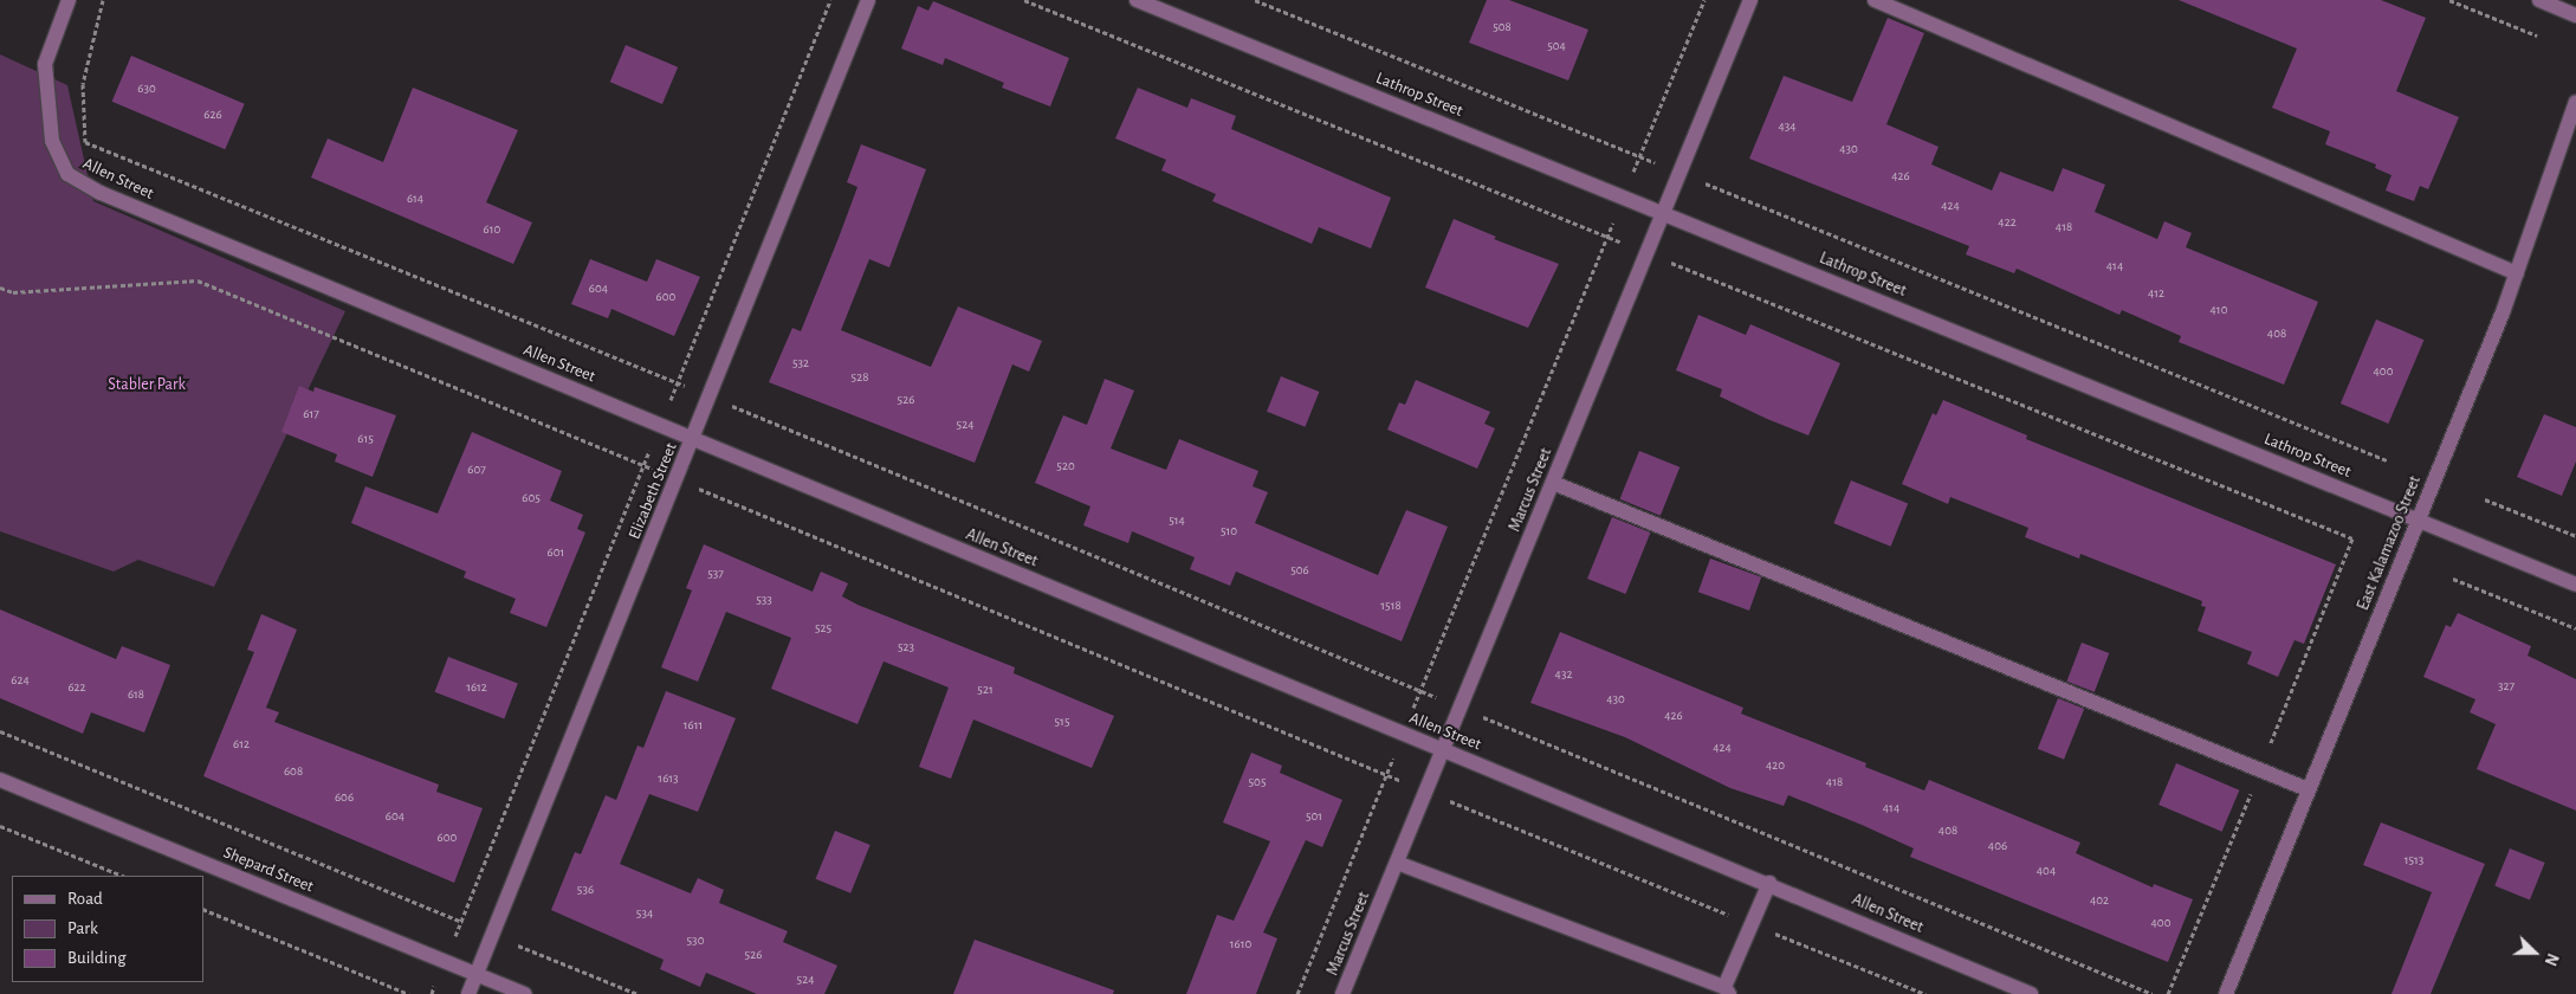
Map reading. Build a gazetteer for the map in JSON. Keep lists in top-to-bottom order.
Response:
{
  "streets": {
    "street": [
      "Lathrop Street",
      "Allen Street",
      "Marcus Street",
      "Elizabeth Street",
      "East Kalamazoo Street",
      "Shepard Street"
    ]
  },
  "crossings": [
    ["Lathrop Street", "Marcus Street"],
    ["Lathrop Street", "East Kalamazoo Street"],
    ["Allen Street", "Marcus Street"],
    ["Allen Street", "Elizabeth Street"],
    ["Elizabeth Street", "Shepard Street"]
  ],
  "parks": ["Stabler Park"],
  "house_numbers": [
    "508",
    "504",
    "630",
    "626",
    "434",
    "430",
    "426",
    "614",
    "424",
    "422",
    "418",
    "610",
    "414",
    "604",
    "412",
    "600",
    "410",
    "408",
    "532",
    "400",
    "528",
    "526",
    "617",
    "524",
    "615",
    "520",
    "607",
    "605",
    "514",
    "510",
    "601",
    "506",
    "537",
    "533",
    "1518",
    "525",
    "523",
    "432",
    "624",
    "327",
    "622",
    "1612",
    "521",
    "618",
    "430",
    "426",
    "515",
    "1611",
    "612",
    "424",
    "420",
    "608",
    "1613",
    "505",
    "418",
    "606",
    "414",
    "604",
    "501",
    "408",
    "600",
    "406",
    "1513",
    "404",
    "536",
    "402",
    "534",
    "400",
    "530",
    "1610",
    "526",
    "524"
  ],
  "legend": ["Road", "Park", "Building"],
  "north": "right"
}
